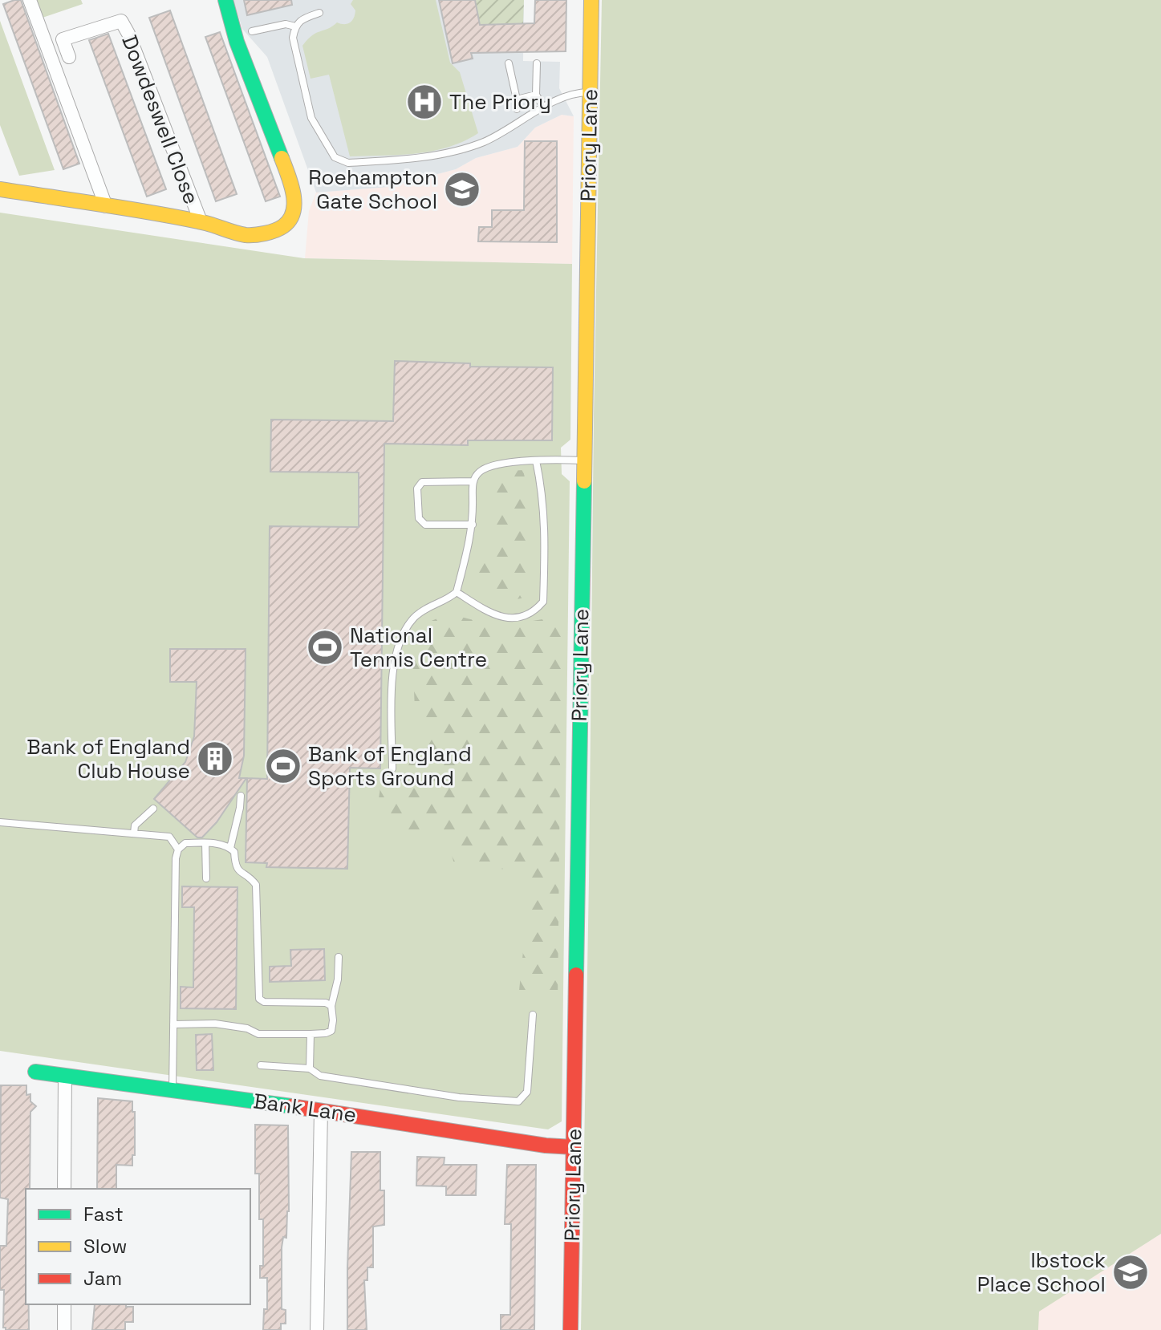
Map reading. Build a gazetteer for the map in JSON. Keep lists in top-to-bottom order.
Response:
{
  "streets": {
    "street": ["Dowdeswell Close", "Priory Lane", "Bank Lane"]
  },
  "crossings": [
    ["Priory Lane", "Bank Lane"]
  ],
  "places": {
    "hospital": ["The Priory"],
    "school or university": ["Roehampton Gate School", "Ibstock Place School"],
    "sports": ["National Tennis Centre", "Bank of England Sports Ground"],
    "building": ["Bank of England Club House"]
  },
  "legend": ["Fast", "Slow", "Jam"]
}
